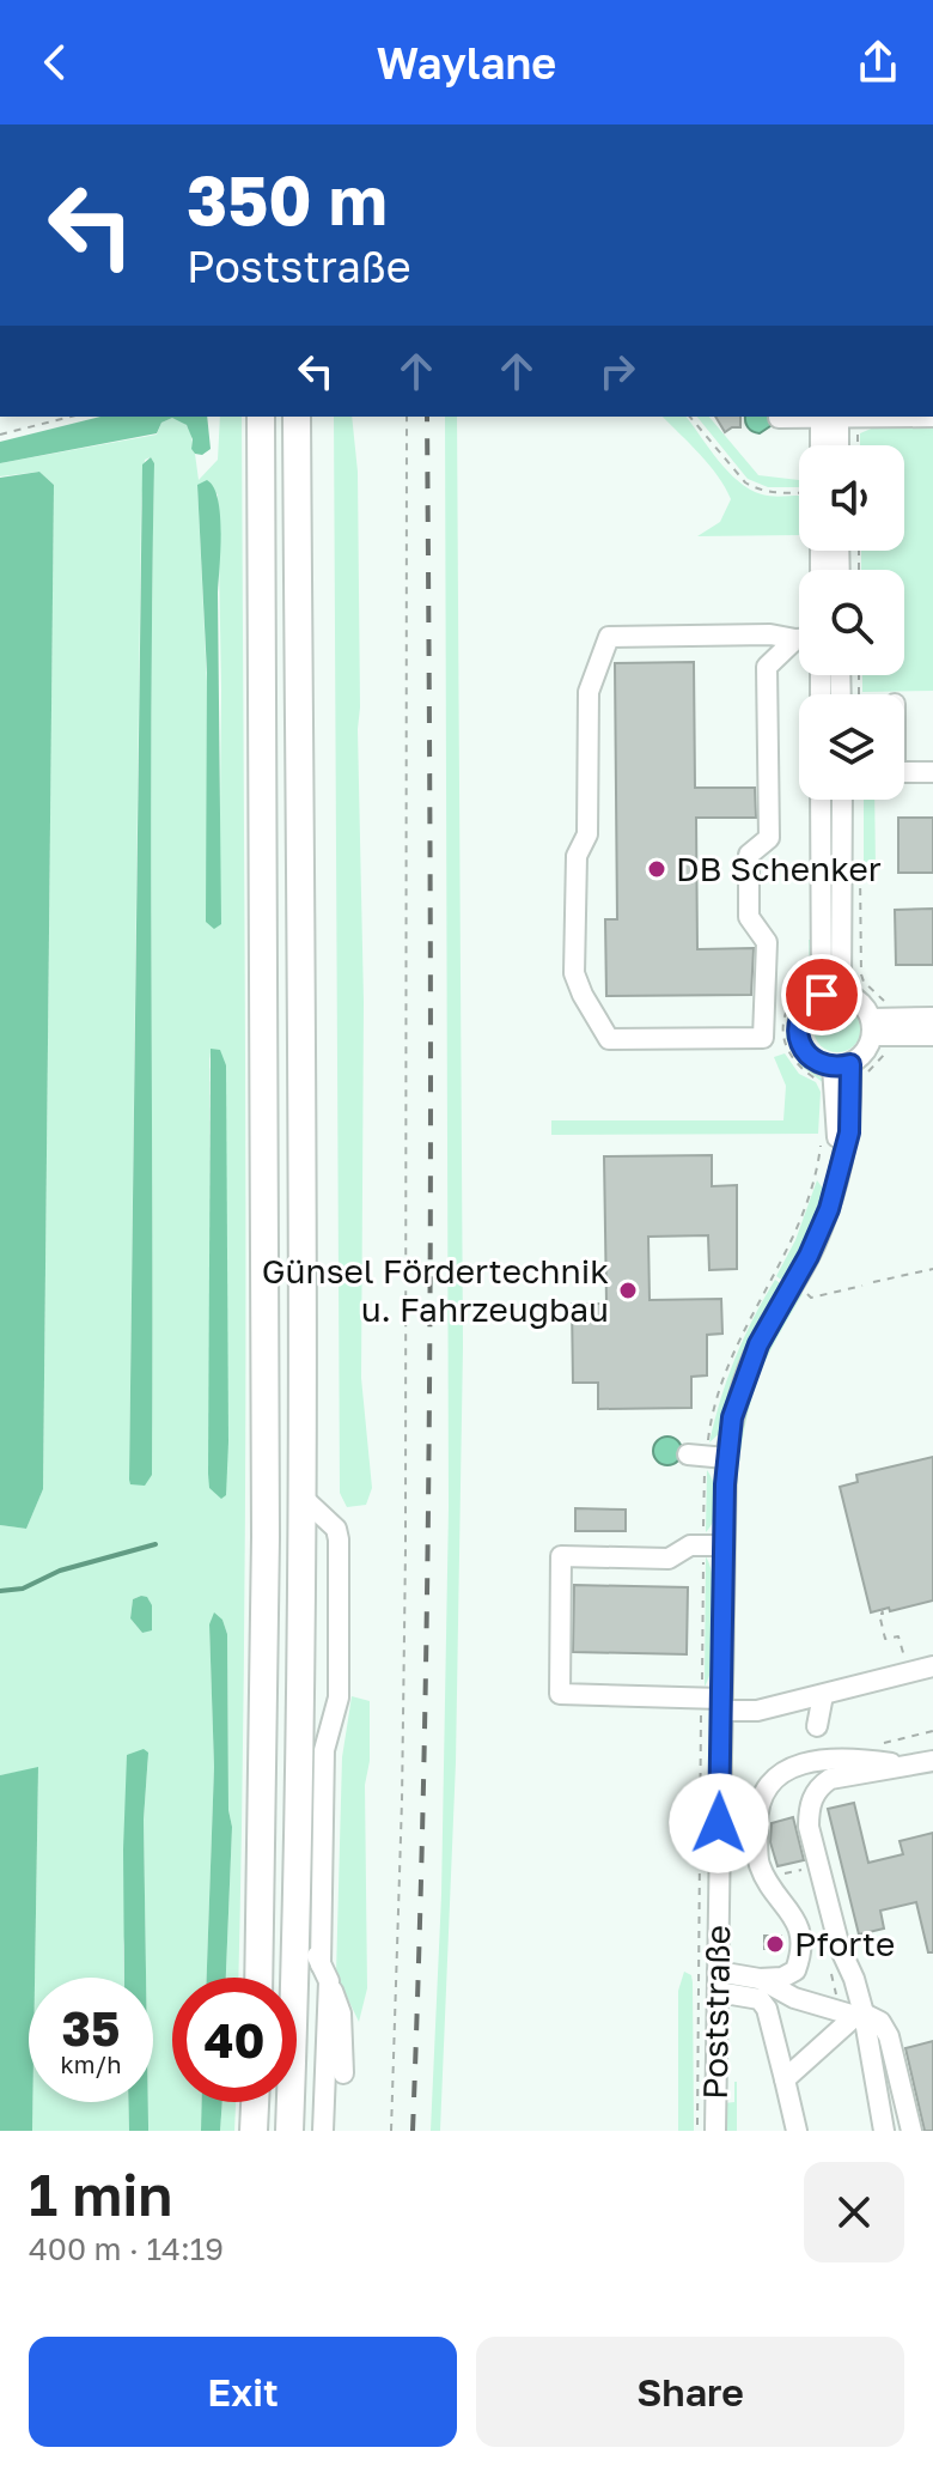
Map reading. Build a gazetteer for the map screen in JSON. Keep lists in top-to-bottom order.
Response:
{
  "streets": {
    "street": ["Poststraße"]
  },
  "places": ["DB Schenker", "Günsel Fördertechnik u. Fahrzeugbau", "Pforte"],
  "page": {
    "header": "Waylane",
    "turn": ["350 m", "Poststraße"],
    "speed": "35 km/h",
    "limit": "40",
    "heading": ["1 min", "400 m · 14:19"],
    "buttons": ["Exit", "Share"]
  }
}
